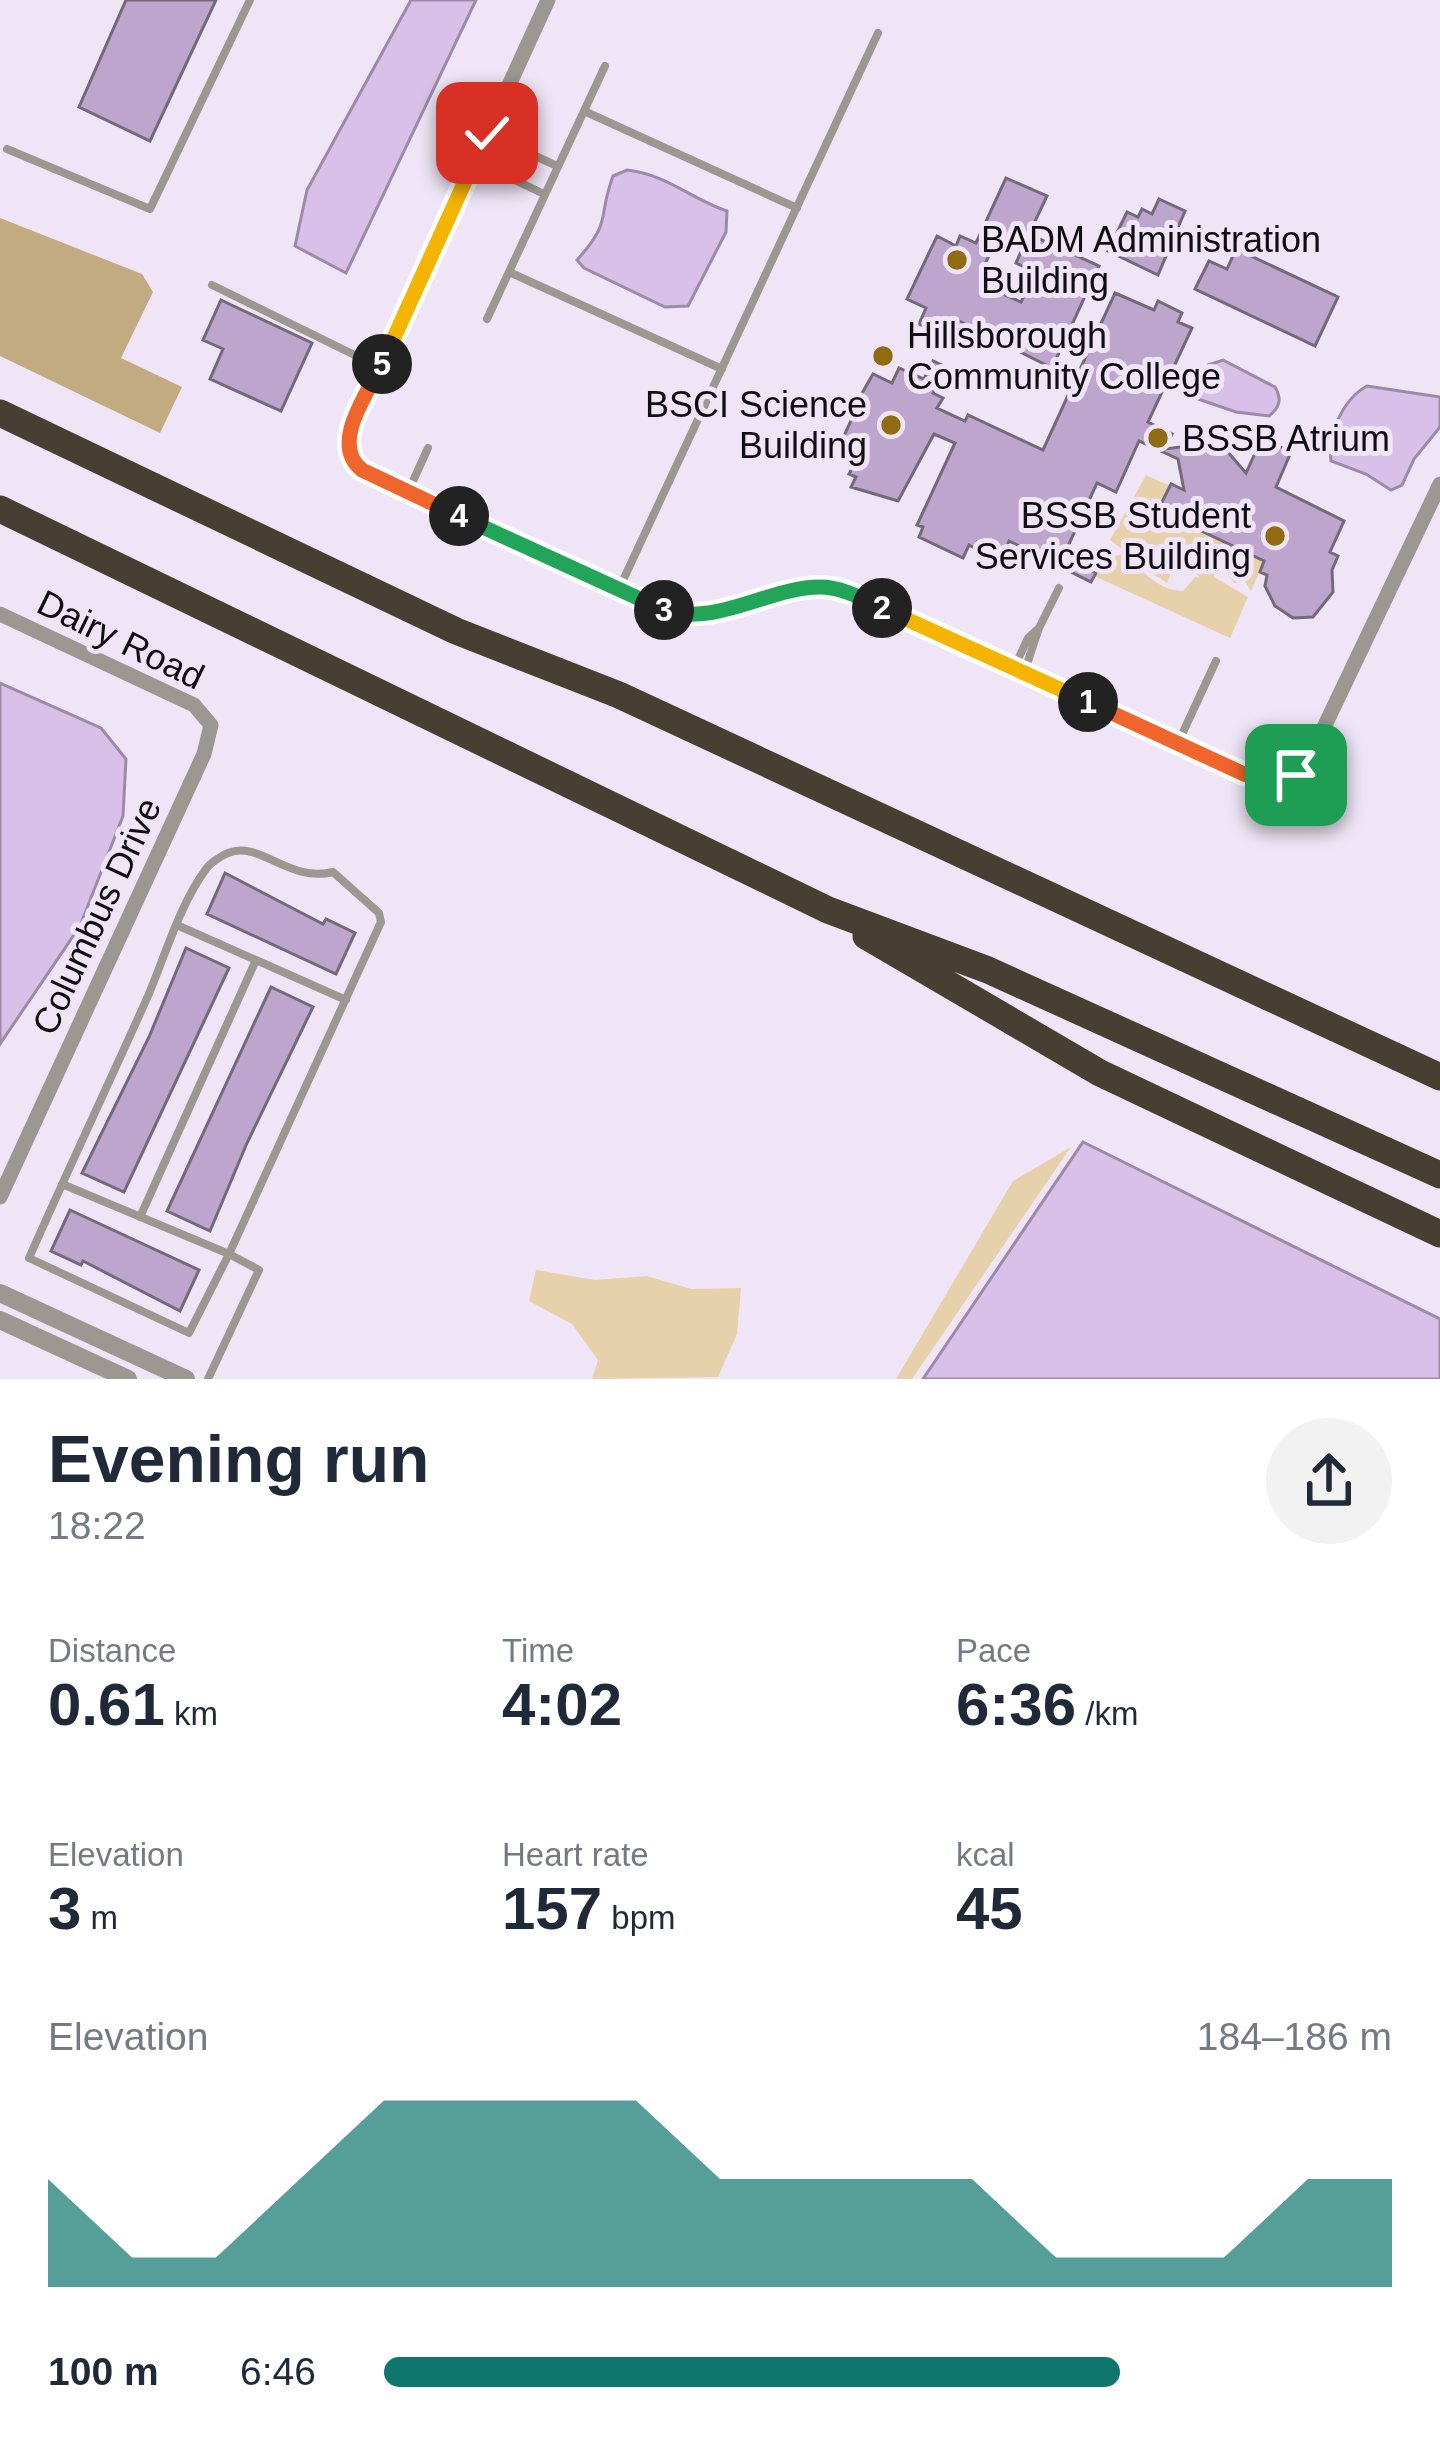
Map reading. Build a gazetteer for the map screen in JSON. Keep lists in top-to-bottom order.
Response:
{
  "streets": {
    "street": ["Dairy Road", "Columbus Drive"]
  },
  "crossings": [
    ["Dairy Road", "Columbus Drive"]
  ],
  "places": [
    "BADM Administration Building",
    "Hillsborough Community College",
    "BSCI Science Building",
    "BSSB Atrium",
    "BSSB Student Services Building"
  ],
  "page": {
    "pins": [
      "5",
      "4",
      "2",
      "3",
      "1"
    ],
    "heading": ["Evening run", "18:22"],
    "stats": [
      ["Distance", "0.61 km"],
      ["Time", "4:02"],
      ["Pace", "6:36 /km"],
      ["Elevation", "3 m"],
      ["Heart rate", "157 bpm"],
      ["kcal", "45"]
    ],
    "chart": ["Elevation", "184–186 m"],
    "list": [
      {
        "name": "100 m",
        "note": "6:46"
      }
    ]
  }
}
